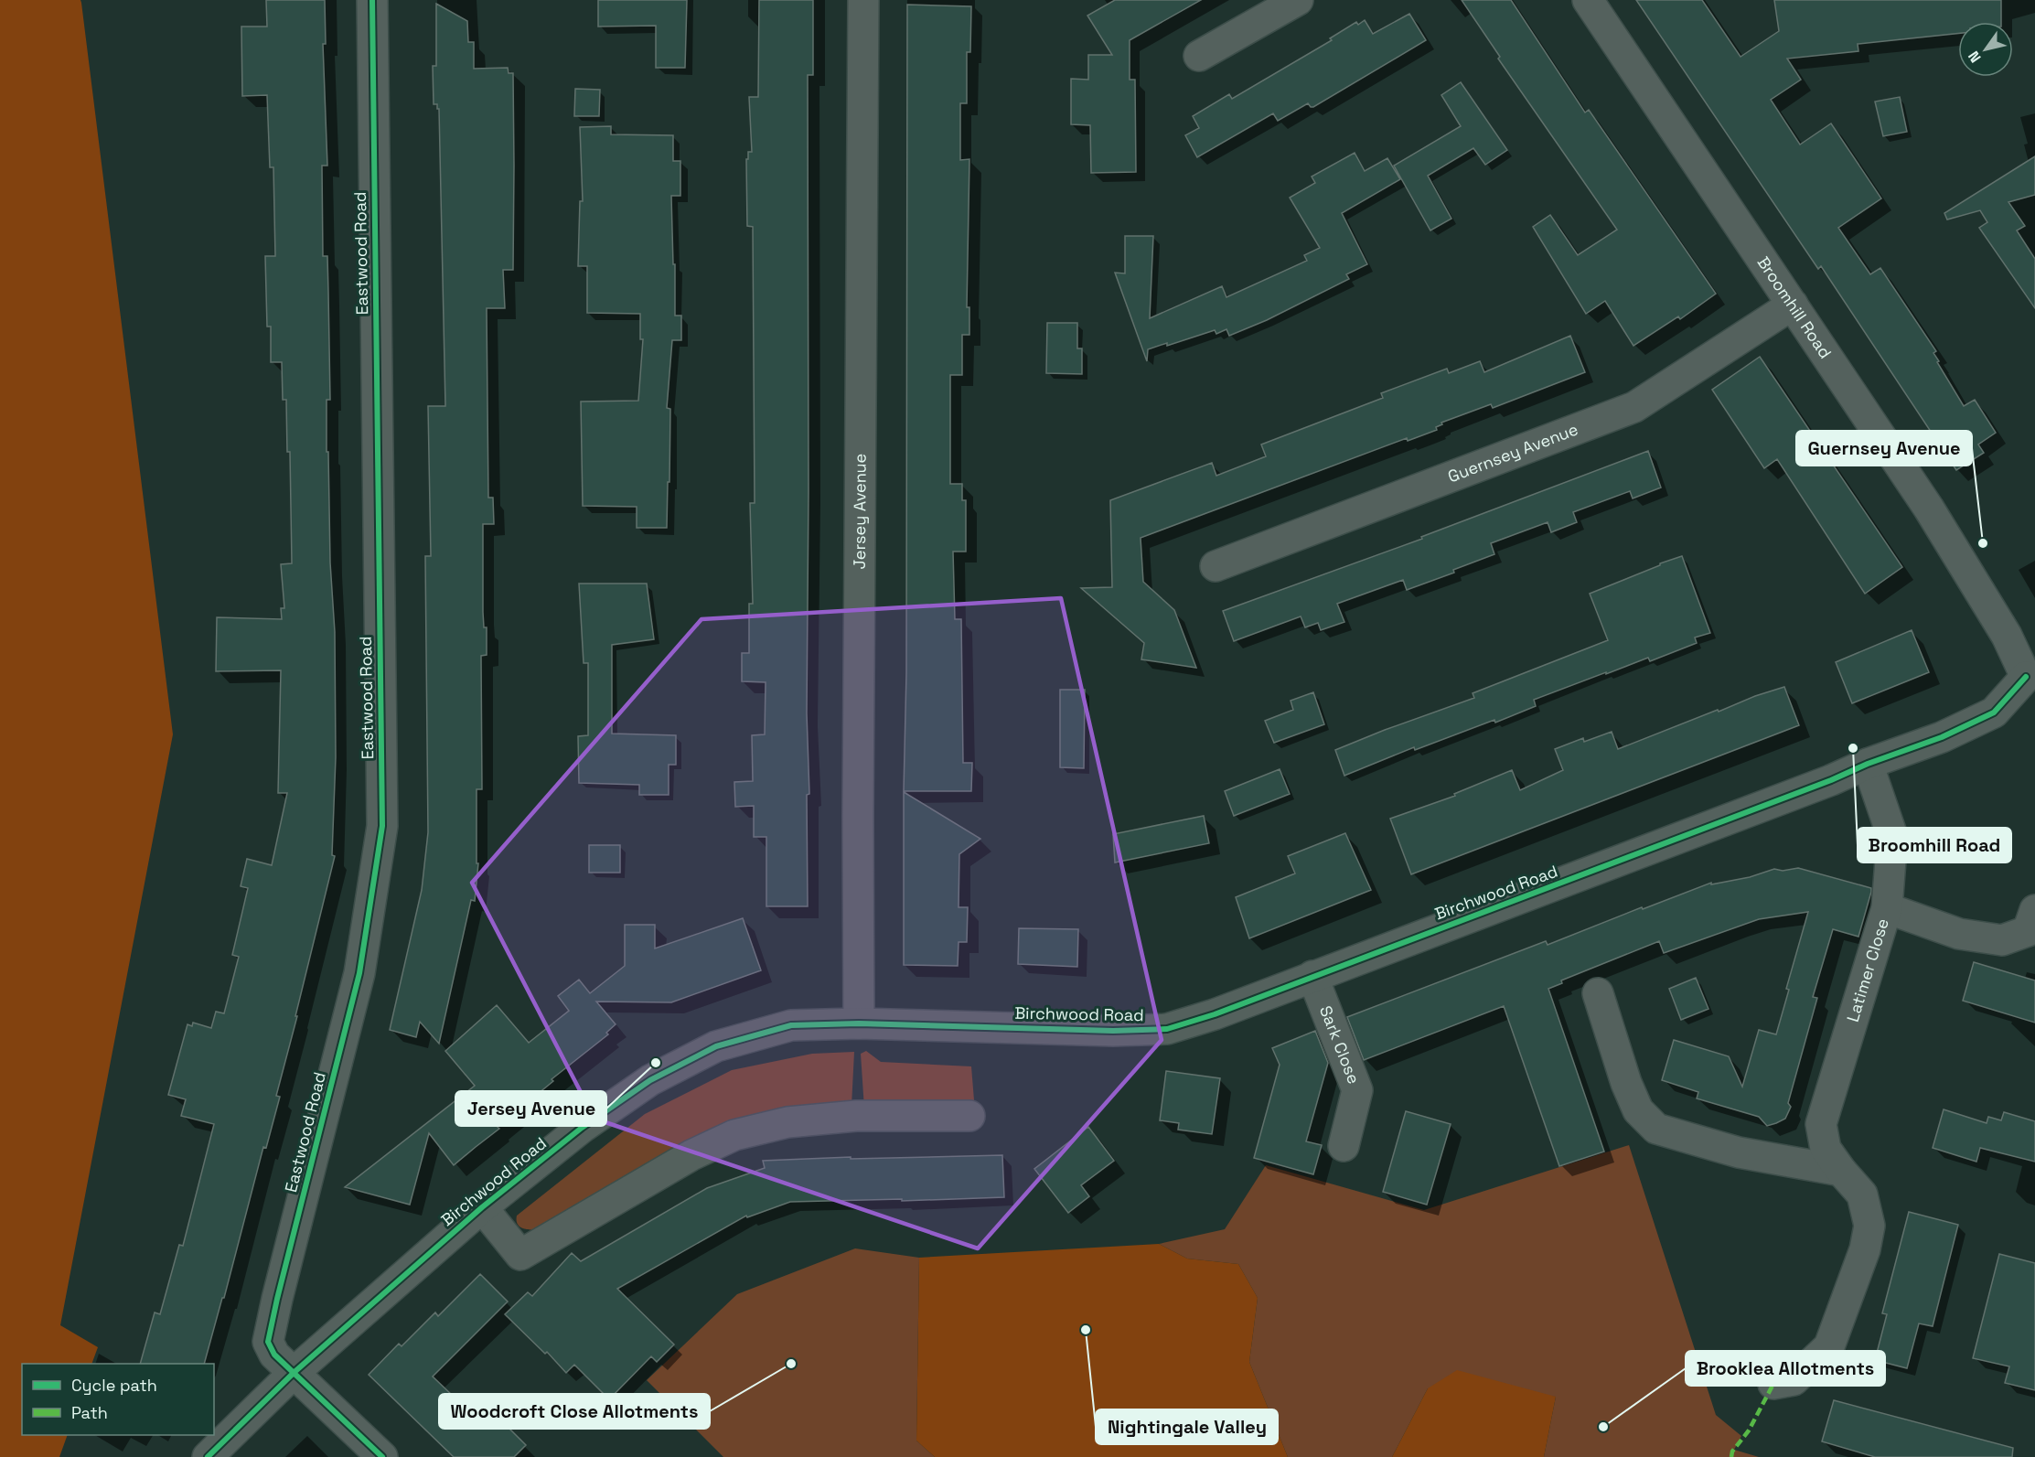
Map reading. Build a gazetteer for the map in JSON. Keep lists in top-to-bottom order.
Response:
{
  "streets": {
    "street": [
      "Eastwood Road",
      "Broomhill Road",
      "Guernsey Avenue",
      "Jersey Avenue",
      "Birchwood Road",
      "Latimer Close",
      "Sark Close"
    ]
  },
  "crossings": [
    ["Eastwood Road", "Birchwood Road"],
    ["Broomhill Road", "Guernsey Avenue"],
    ["Broomhill Road", "Birchwood Road"],
    ["Jersey Avenue", "Birchwood Road"],
    ["Birchwood Road", "Latimer Close"],
    ["Birchwood Road", "Sark Close"]
  ],
  "places": [
    "Guernsey Avenue",
    "Broomhill Road",
    "Jersey Avenue",
    "Nightingale Valley",
    "Woodcroft Close Allotments",
    "Brooklea Allotments"
  ],
  "legend": ["Cycle path", "Path"],
  "north": "bottom left"
}
